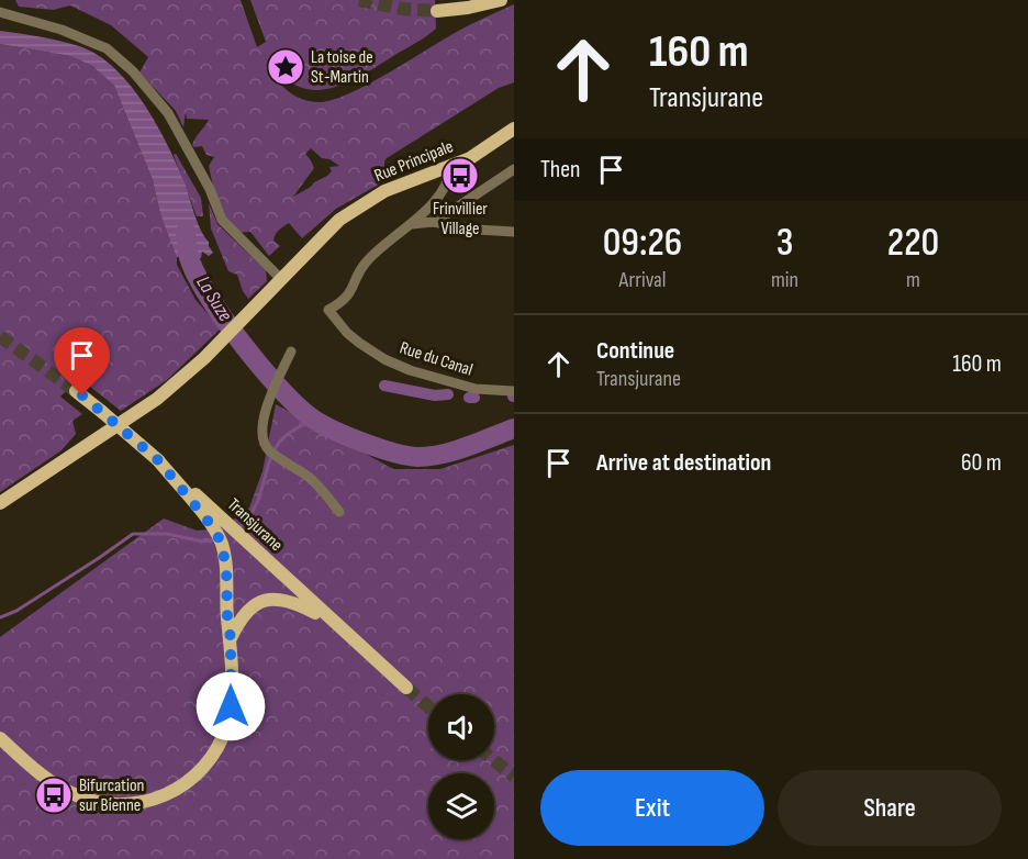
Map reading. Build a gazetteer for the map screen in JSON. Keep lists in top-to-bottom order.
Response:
{
  "streets": {
    "main road": ["Rue Principale", "Transjurane"],
    "street": ["Rue du Canal"]
  },
  "water": ["La Suze"],
  "places": {
    "place": ["La toise de St-Martin"],
    "bus stop": ["Frinvillier Village", "Bifurcation sur Bienne"]
  },
  "page": {
    "turn": ["160 m", "Transjurane"],
    "then": "Then",
    "eta": [
      "09:26",
      "Arrival",
      "3",
      "min",
      "220",
      "m"
    ],
    "list": [
      {
        "name": "Continue",
        "note": "Transjurane",
        "value": "160 m"
      },
      {
        "name": "Arrive at destination",
        "value": "60 m"
      }
    ],
    "buttons": ["Exit", "Share"]
  }
}
